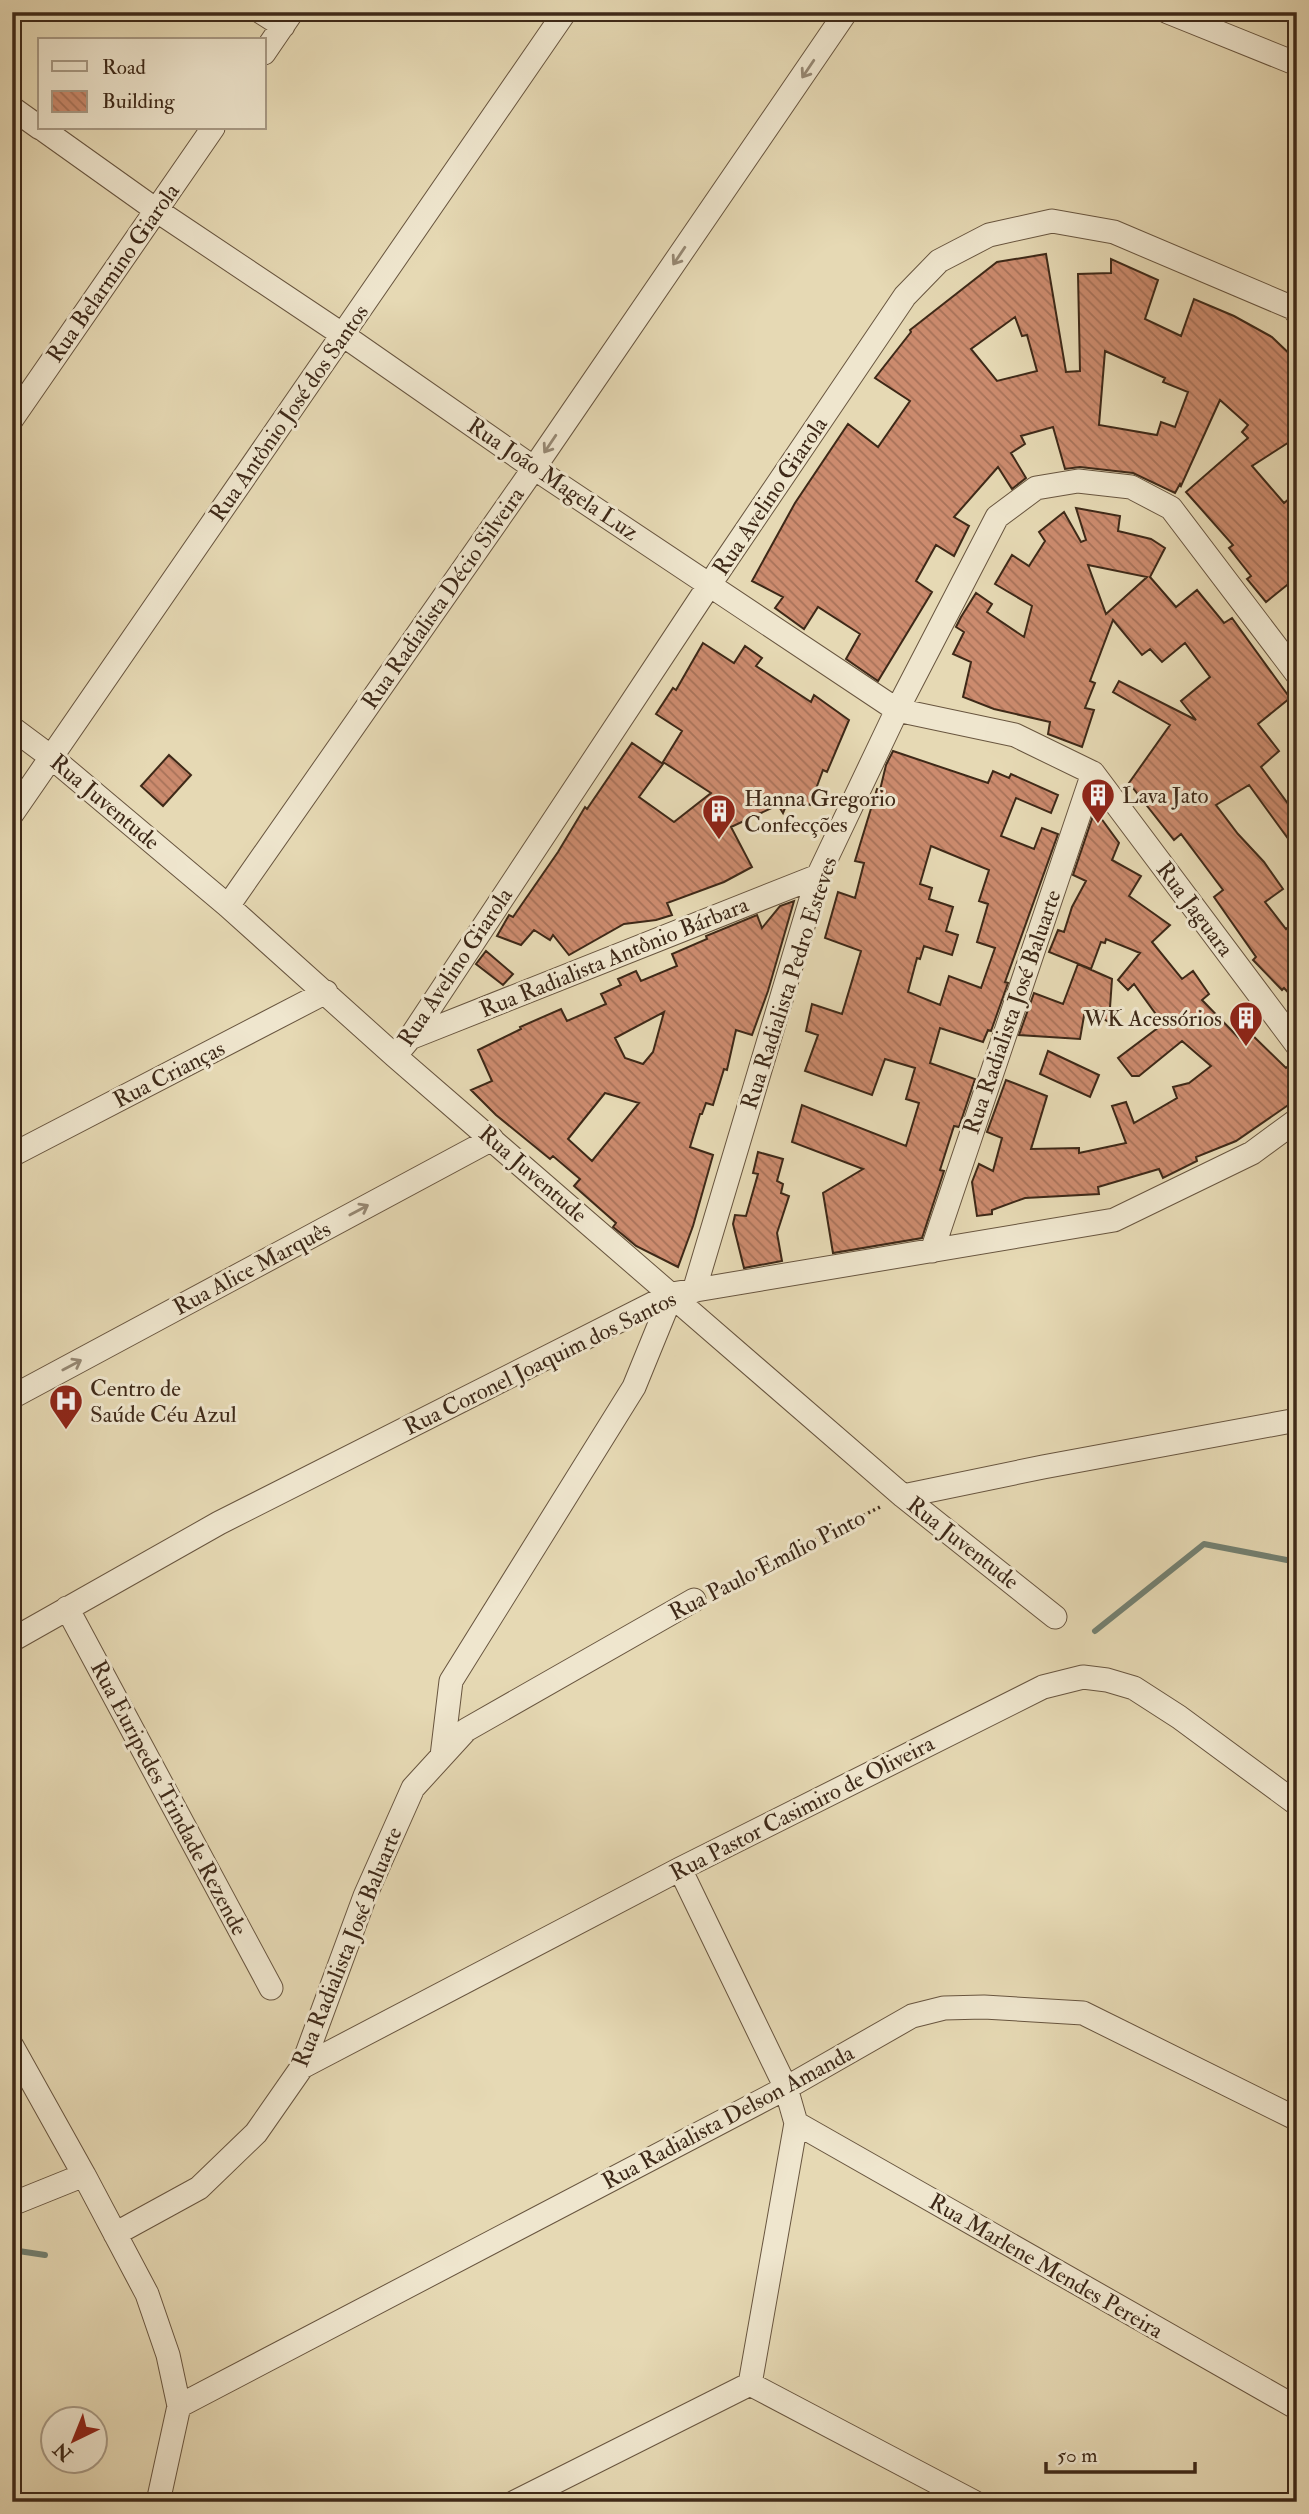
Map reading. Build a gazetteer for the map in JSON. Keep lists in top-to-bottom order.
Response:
{
  "streets": {
    "street": [
      "Rua Belarmino Giarola",
      "Rua Antônio José dos Santos",
      "Rua João Magela Luz",
      "Rua Avelino Giarola",
      "Rua Radialista Décio Silveira",
      "Rua Juventude",
      "Rua Jaguara",
      "Rua Radialista Antônio Bárbara",
      "Rua Radialista Pedro Esteves",
      "Rua Radialista José Baluarte",
      "Rua Crianças",
      "Rua Alice Marquês",
      "Rua Coronel Joaquim dos Santos",
      "Rua Paulo Emílio Pinto",
      "Rua Euripedes Trindade Rezende",
      "Rua Pastor Casimiro de Oliveira",
      "Rua Radialista Delson Amanda",
      "Rua Marlene Mendes Pereira"
    ]
  },
  "crossings": [
    ["Rua Belarmino Giarola", "Rua João Magela Luz"],
    ["Rua Antônio José dos Santos", "Rua João Magela Luz"],
    ["Rua Antônio José dos Santos", "Rua Juventude"],
    ["Rua João Magela Luz", "Rua Avelino Giarola"],
    ["Rua João Magela Luz", "Rua Radialista Décio Silveira"],
    ["Rua João Magela Luz", "Rua Jaguara"],
    ["Rua João Magela Luz", "Rua Radialista Pedro Esteves"],
    ["Rua João Magela Luz", "Rua Radialista José Baluarte"],
    ["Rua Avelino Giarola", "Rua Juventude"],
    ["Rua Avelino Giarola", "Rua Radialista Antônio Bárbara"],
    ["Rua Radialista Décio Silveira", "Rua Juventude"],
    ["Rua Juventude", "Rua Radialista Pedro Esteves"],
    ["Rua Juventude", "Rua Crianças"],
    ["Rua Juventude", "Rua Alice Marquês"],
    ["Rua Juventude", "Rua Coronel Joaquim dos Santos"],
    ["Rua Juventude", "Rua Paulo Emílio Pinto"],
    ["Rua Jaguara", "Rua Radialista José Baluarte"],
    ["Rua Radialista Antônio Bárbara", "Rua Radialista Pedro Esteves"],
    ["Rua Radialista Pedro Esteves", "Rua Coronel Joaquim dos Santos"],
    ["Rua Radialista José Baluarte", "Rua Coronel Joaquim dos Santos"],
    ["Rua Radialista José Baluarte", "Rua Paulo Emílio Pinto"],
    ["Rua Radialista José Baluarte", "Rua Pastor Casimiro de Oliveira"],
    ["Rua Coronel Joaquim dos Santos", "Rua Euripedes Trindade Rezende"]
  ],
  "one_way": ["Rua Radialista Décio Silveira", "Rua Alice Marquês"],
  "places": {
    "building": ["Lava Jato", "Hanna Gregorio Confecções", "WK Acessórios"],
    "hospital": ["Centro de Saúde Céu Azul"]
  },
  "legend": ["Road", "Building"],
  "scale_bar": "50 m",
  "north": "bottom left"
}
